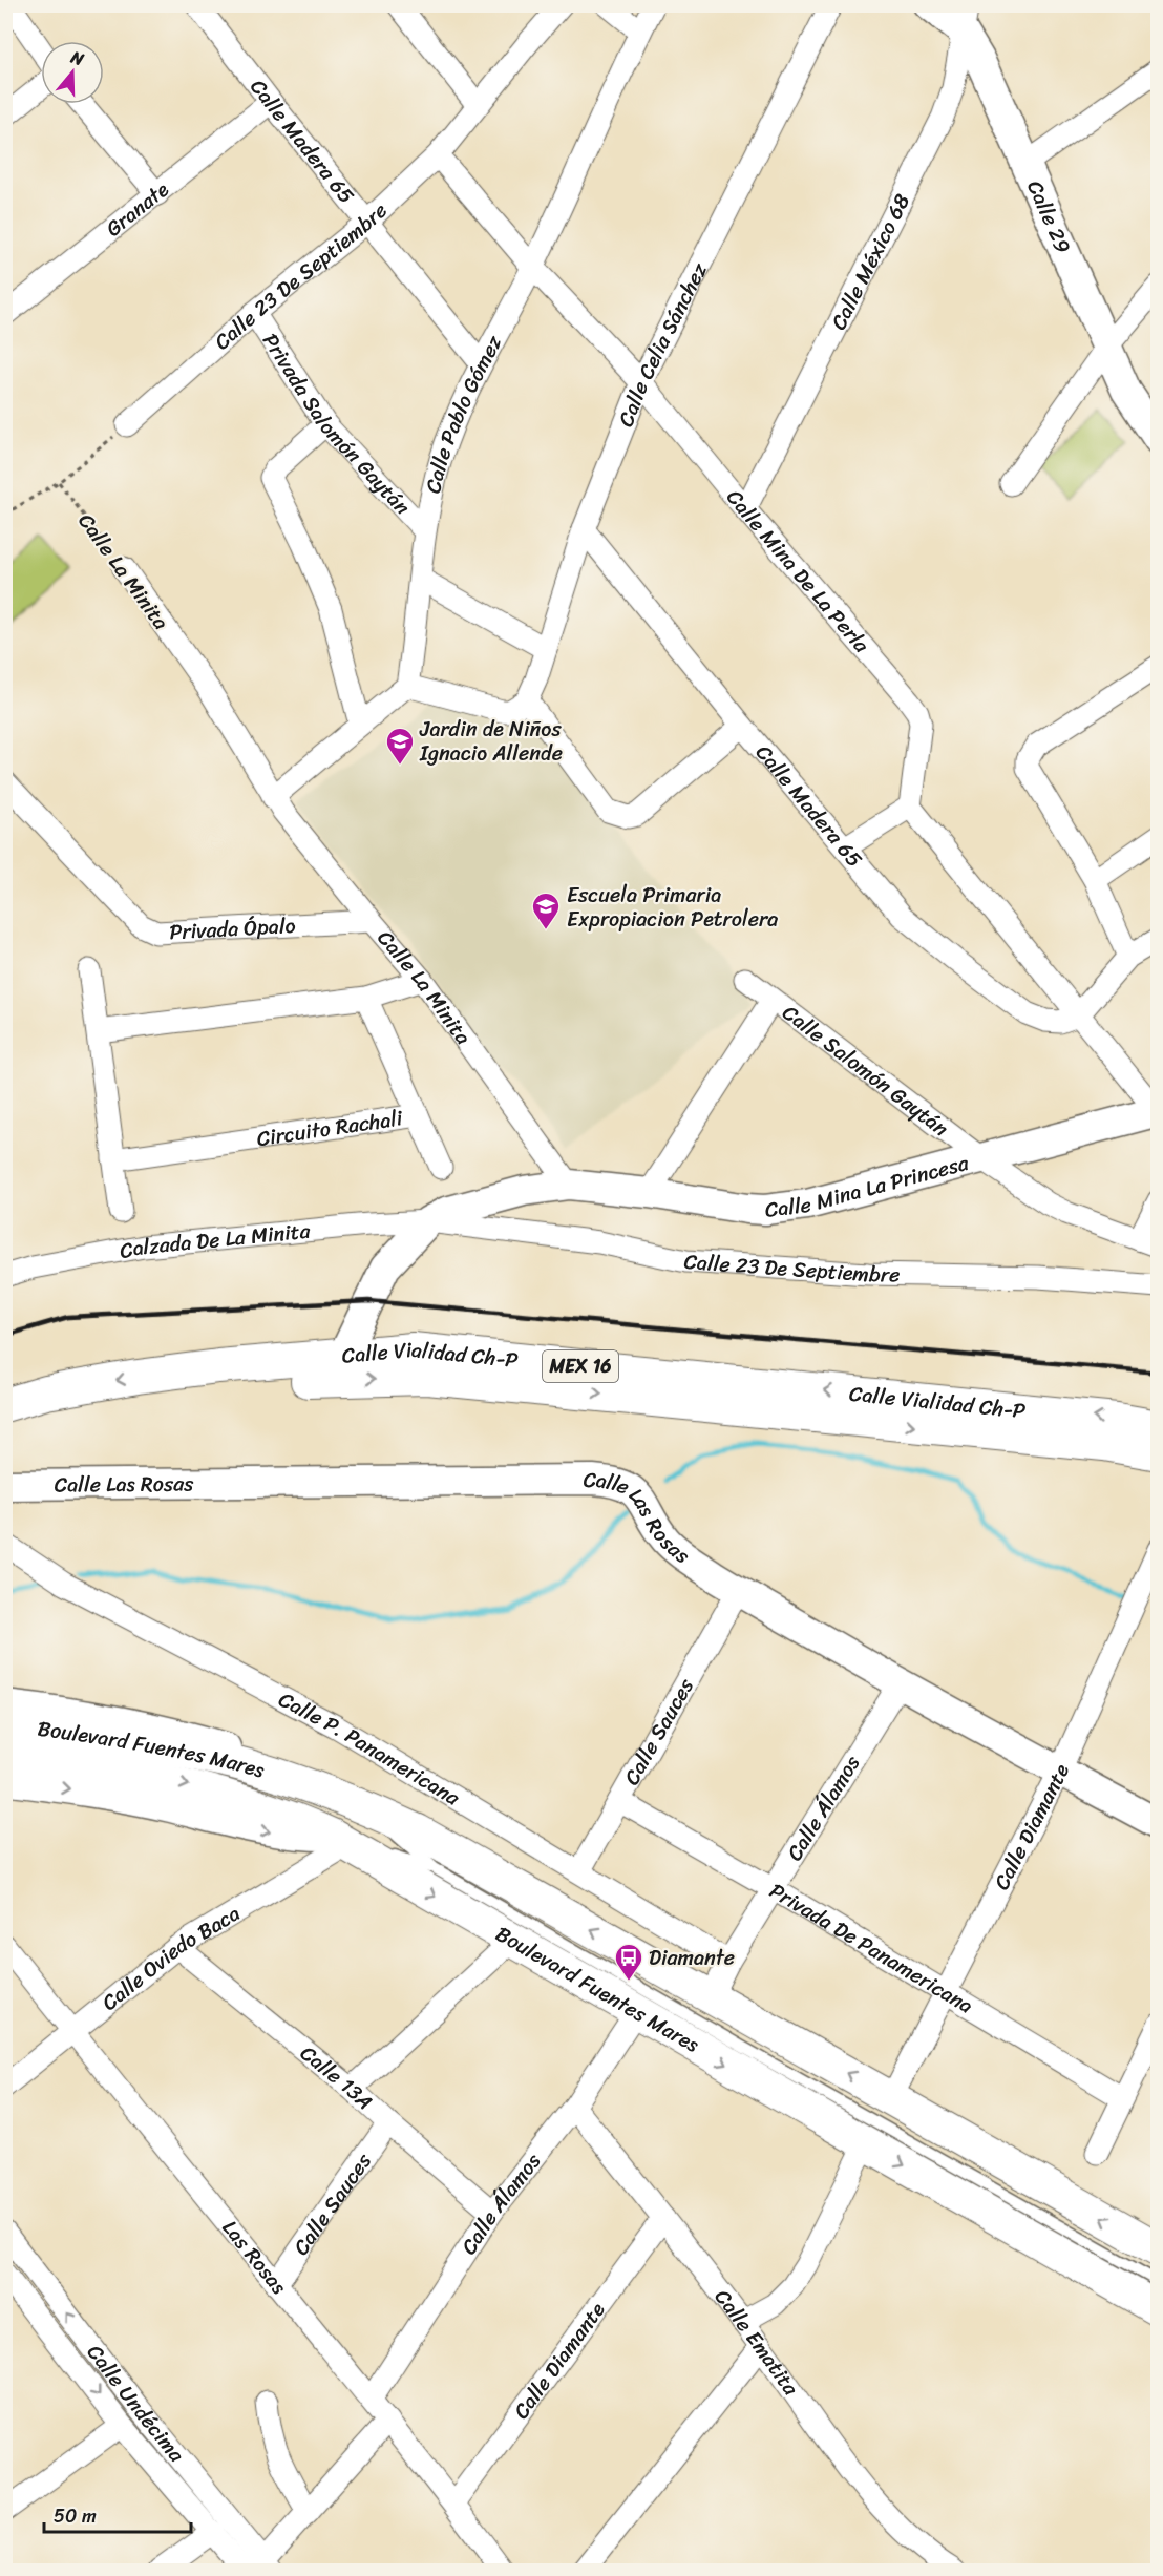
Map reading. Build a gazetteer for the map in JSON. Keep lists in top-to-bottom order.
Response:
{
  "streets": {
    "main road": ["Calle Vialidad Ch-P", "MEX 16", "Boulevard Fuentes Mares"],
    "street": [
      "Calle Madera 65",
      "Granate",
      "Calle 29",
      "Calle México 68",
      "Calle 23 De Septiembre",
      "Calle Celia Sánchez",
      "Calle Pablo Gómez",
      "Privada Salomón Gaytán",
      "Calle Mina De La Perla",
      "Calle La Minita",
      "Privada Ópalo",
      "Calle Salomón Gaytán",
      "Circuito Rachali",
      "Calle Mina La Princesa",
      "Calzada De La Minita",
      "Calle Las Rosas",
      "Calle Sauces",
      "Calle P. Panamericana",
      "Calle Álamos",
      "Calle Diamante",
      "Privada De Panamericana",
      "Calle Oviedo Baca",
      "Calle 13A",
      "Las Rosas",
      "Calle Ematita",
      "Calle Undécima"
    ]
  },
  "crossings": [
    ["Calle Madera 65", "Granate"],
    ["Calle Madera 65", "Calle 23 De Septiembre"],
    ["Calle Madera 65", "Calle Celia Sánchez"],
    ["Calle Madera 65", "Calle Pablo Gómez"],
    ["Calle 29", "Calle México 68"],
    ["Calle México 68", "Calle Mina De La Perla"],
    ["Calle 23 De Septiembre", "Privada Salomón Gaytán"],
    ["Calle 23 De Septiembre", "Calle Mina De La Perla"],
    ["Calle 23 De Septiembre", "Calzada De La Minita"],
    ["Calle Celia Sánchez", "Calle Mina De La Perla"],
    ["Calle Pablo Gómez", "Privada Salomón Gaytán"],
    ["Calle Pablo Gómez", "Calle Mina De La Perla"],
    ["Calle La Minita", "Privada Ópalo"],
    ["Calle La Minita", "Calle Mina La Princesa"],
    ["Calle La Minita", "Calzada De La Minita"],
    ["Calle Salomón Gaytán", "Calle Mina La Princesa"],
    ["Calle Mina La Princesa", "Calzada De La Minita"],
    ["Calzada De La Minita", "Calle Vialidad Ch-P"],
    ["Calle Las Rosas", "Calle Sauces"],
    ["Calle Las Rosas", "Calle Álamos"],
    ["Calle Las Rosas", "Calle Diamante"],
    ["Calle Sauces", "Calle P. Panamericana"],
    ["Calle Sauces", "Privada De Panamericana"],
    ["Calle Sauces", "Calle 13A"],
    ["Calle Sauces", "Las Rosas"],
    ["Calle P. Panamericana", "Calle Álamos"],
    ["Boulevard Fuentes Mares", "Calle Álamos"],
    ["Boulevard Fuentes Mares", "Calle Diamante"],
    ["Boulevard Fuentes Mares", "Calle Oviedo Baca"],
    ["Calle Álamos", "Privada De Panamericana"],
    ["Calle Álamos", "Calle 13A"],
    ["Calle Álamos", "Las Rosas"],
    ["Calle Álamos", "Calle Ematita"],
    ["Calle Diamante", "Privada De Panamericana"],
    ["Calle Diamante", "Las Rosas"],
    ["Calle Diamante", "Calle Ematita"],
    ["Calle Oviedo Baca", "Calle 13A"],
    ["Calle Oviedo Baca", "Las Rosas"]
  ],
  "places": {
    "school or university": ["Jardin de Niños Ignacio Allende", "Escuela Primaria Expropiacion Petrolera"],
    "bus stop": ["Diamante"]
  },
  "scale_bar": "50 m",
  "north": "top"
}
